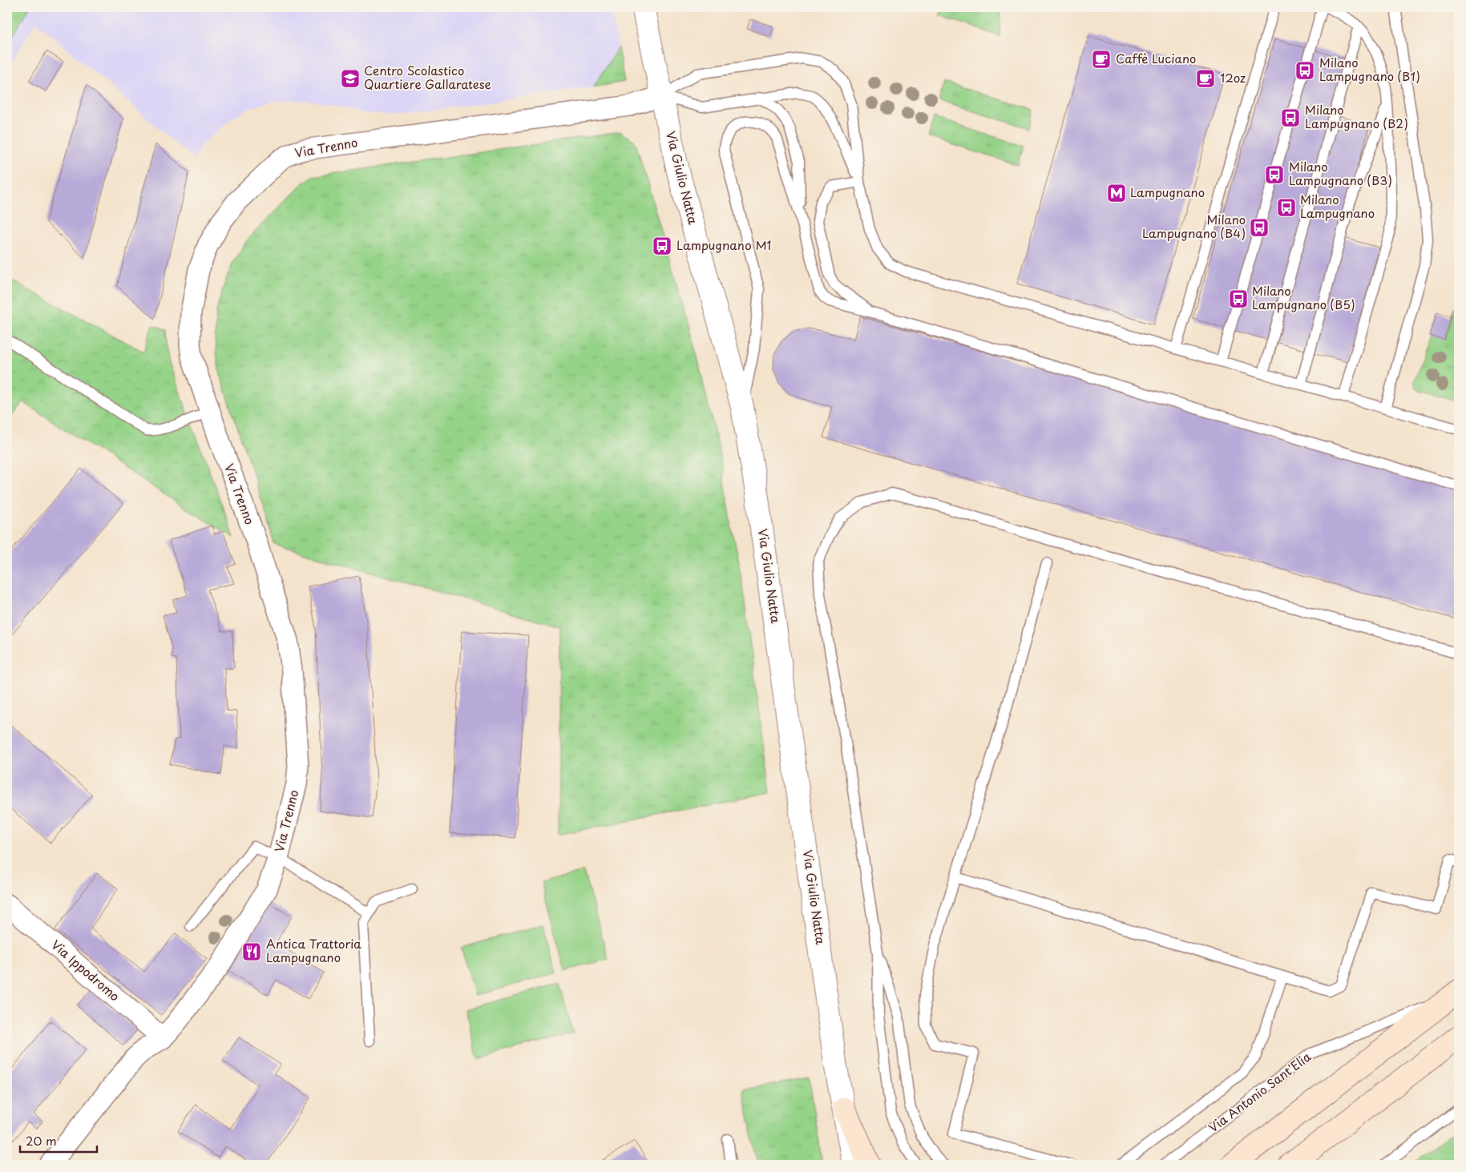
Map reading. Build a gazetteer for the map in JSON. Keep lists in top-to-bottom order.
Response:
{
  "streets": {
    "main road": ["Via Antonio Sant'Elia"],
    "street": ["Via Trenno", "Via Giulio Natta", "Via Ippodromo"]
  },
  "crossings": [
    ["Via Trenno", "Via Giulio Natta"],
    ["Via Trenno", "Via Ippodromo"]
  ],
  "places": {
    "cafe": ["Caffè Luciano", "12oz"],
    "bus stop": [
      "Milano Lampugnano (B1)",
      "Milano Lampugnano (B2)",
      "Milano Lampugnano (B3)",
      "Milano Lampugnano",
      "Milano Lampugnano (B4)",
      "Lampugnano M1",
      "Milano Lampugnano (B5)"
    ],
    "school or university": ["Centro Scolastico Quartiere Gallaratese"],
    "metro station": ["Lampugnano"],
    "restaurant": ["Antica Trattoria Lampugnano"]
  },
  "scale_bar": "20 m"
}
